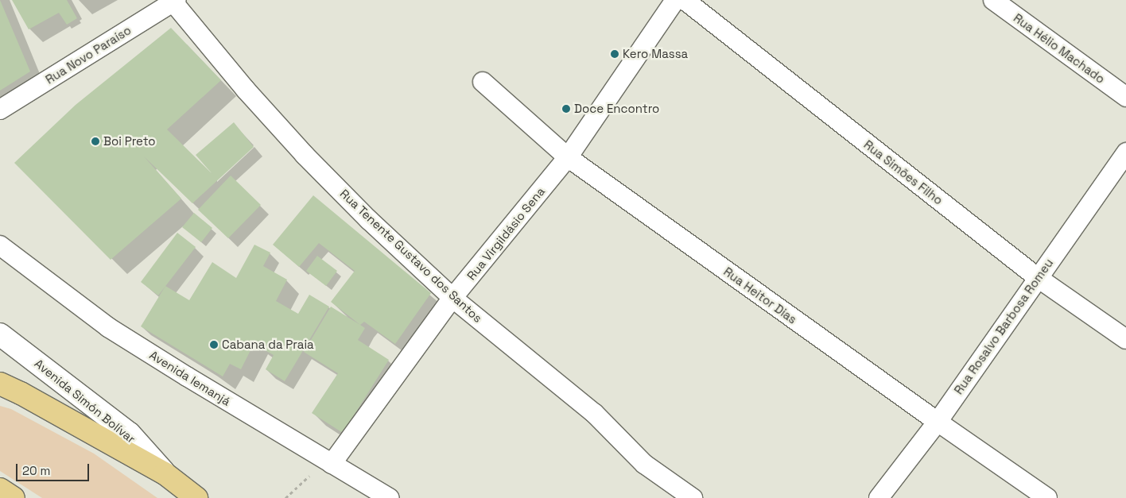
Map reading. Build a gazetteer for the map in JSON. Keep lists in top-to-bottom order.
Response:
{
  "streets": {
    "street": [
      "Rua Hélio Machado",
      "Rua Novo Paraíso",
      "Rua Simões Filho",
      "Rua Virgildásio Sena",
      "Rua Tenente Gustavo dos Santos",
      "Rua Heitor Dias",
      "Rua Rosalvo Barbosa Romeu",
      "Avenida Iemanjá",
      "Avenida Simón Bolívar"
    ]
  },
  "crossings": [
    ["Rua Novo Paraíso", "Rua Tenente Gustavo dos Santos"],
    ["Rua Simões Filho", "Rua Rosalvo Barbosa Romeu"],
    ["Rua Virgildásio Sena", "Rua Tenente Gustavo dos Santos"],
    ["Rua Virgildásio Sena", "Rua Heitor Dias"],
    ["Rua Virgildásio Sena", "Avenida Iemanjá"],
    ["Rua Heitor Dias", "Rua Rosalvo Barbosa Romeu"]
  ],
  "places": [
    "Kero Massa",
    "Doce Encontro",
    "Boi Preto",
    "Cabana da Praia"
  ],
  "scale_bar": "20 m"
}
